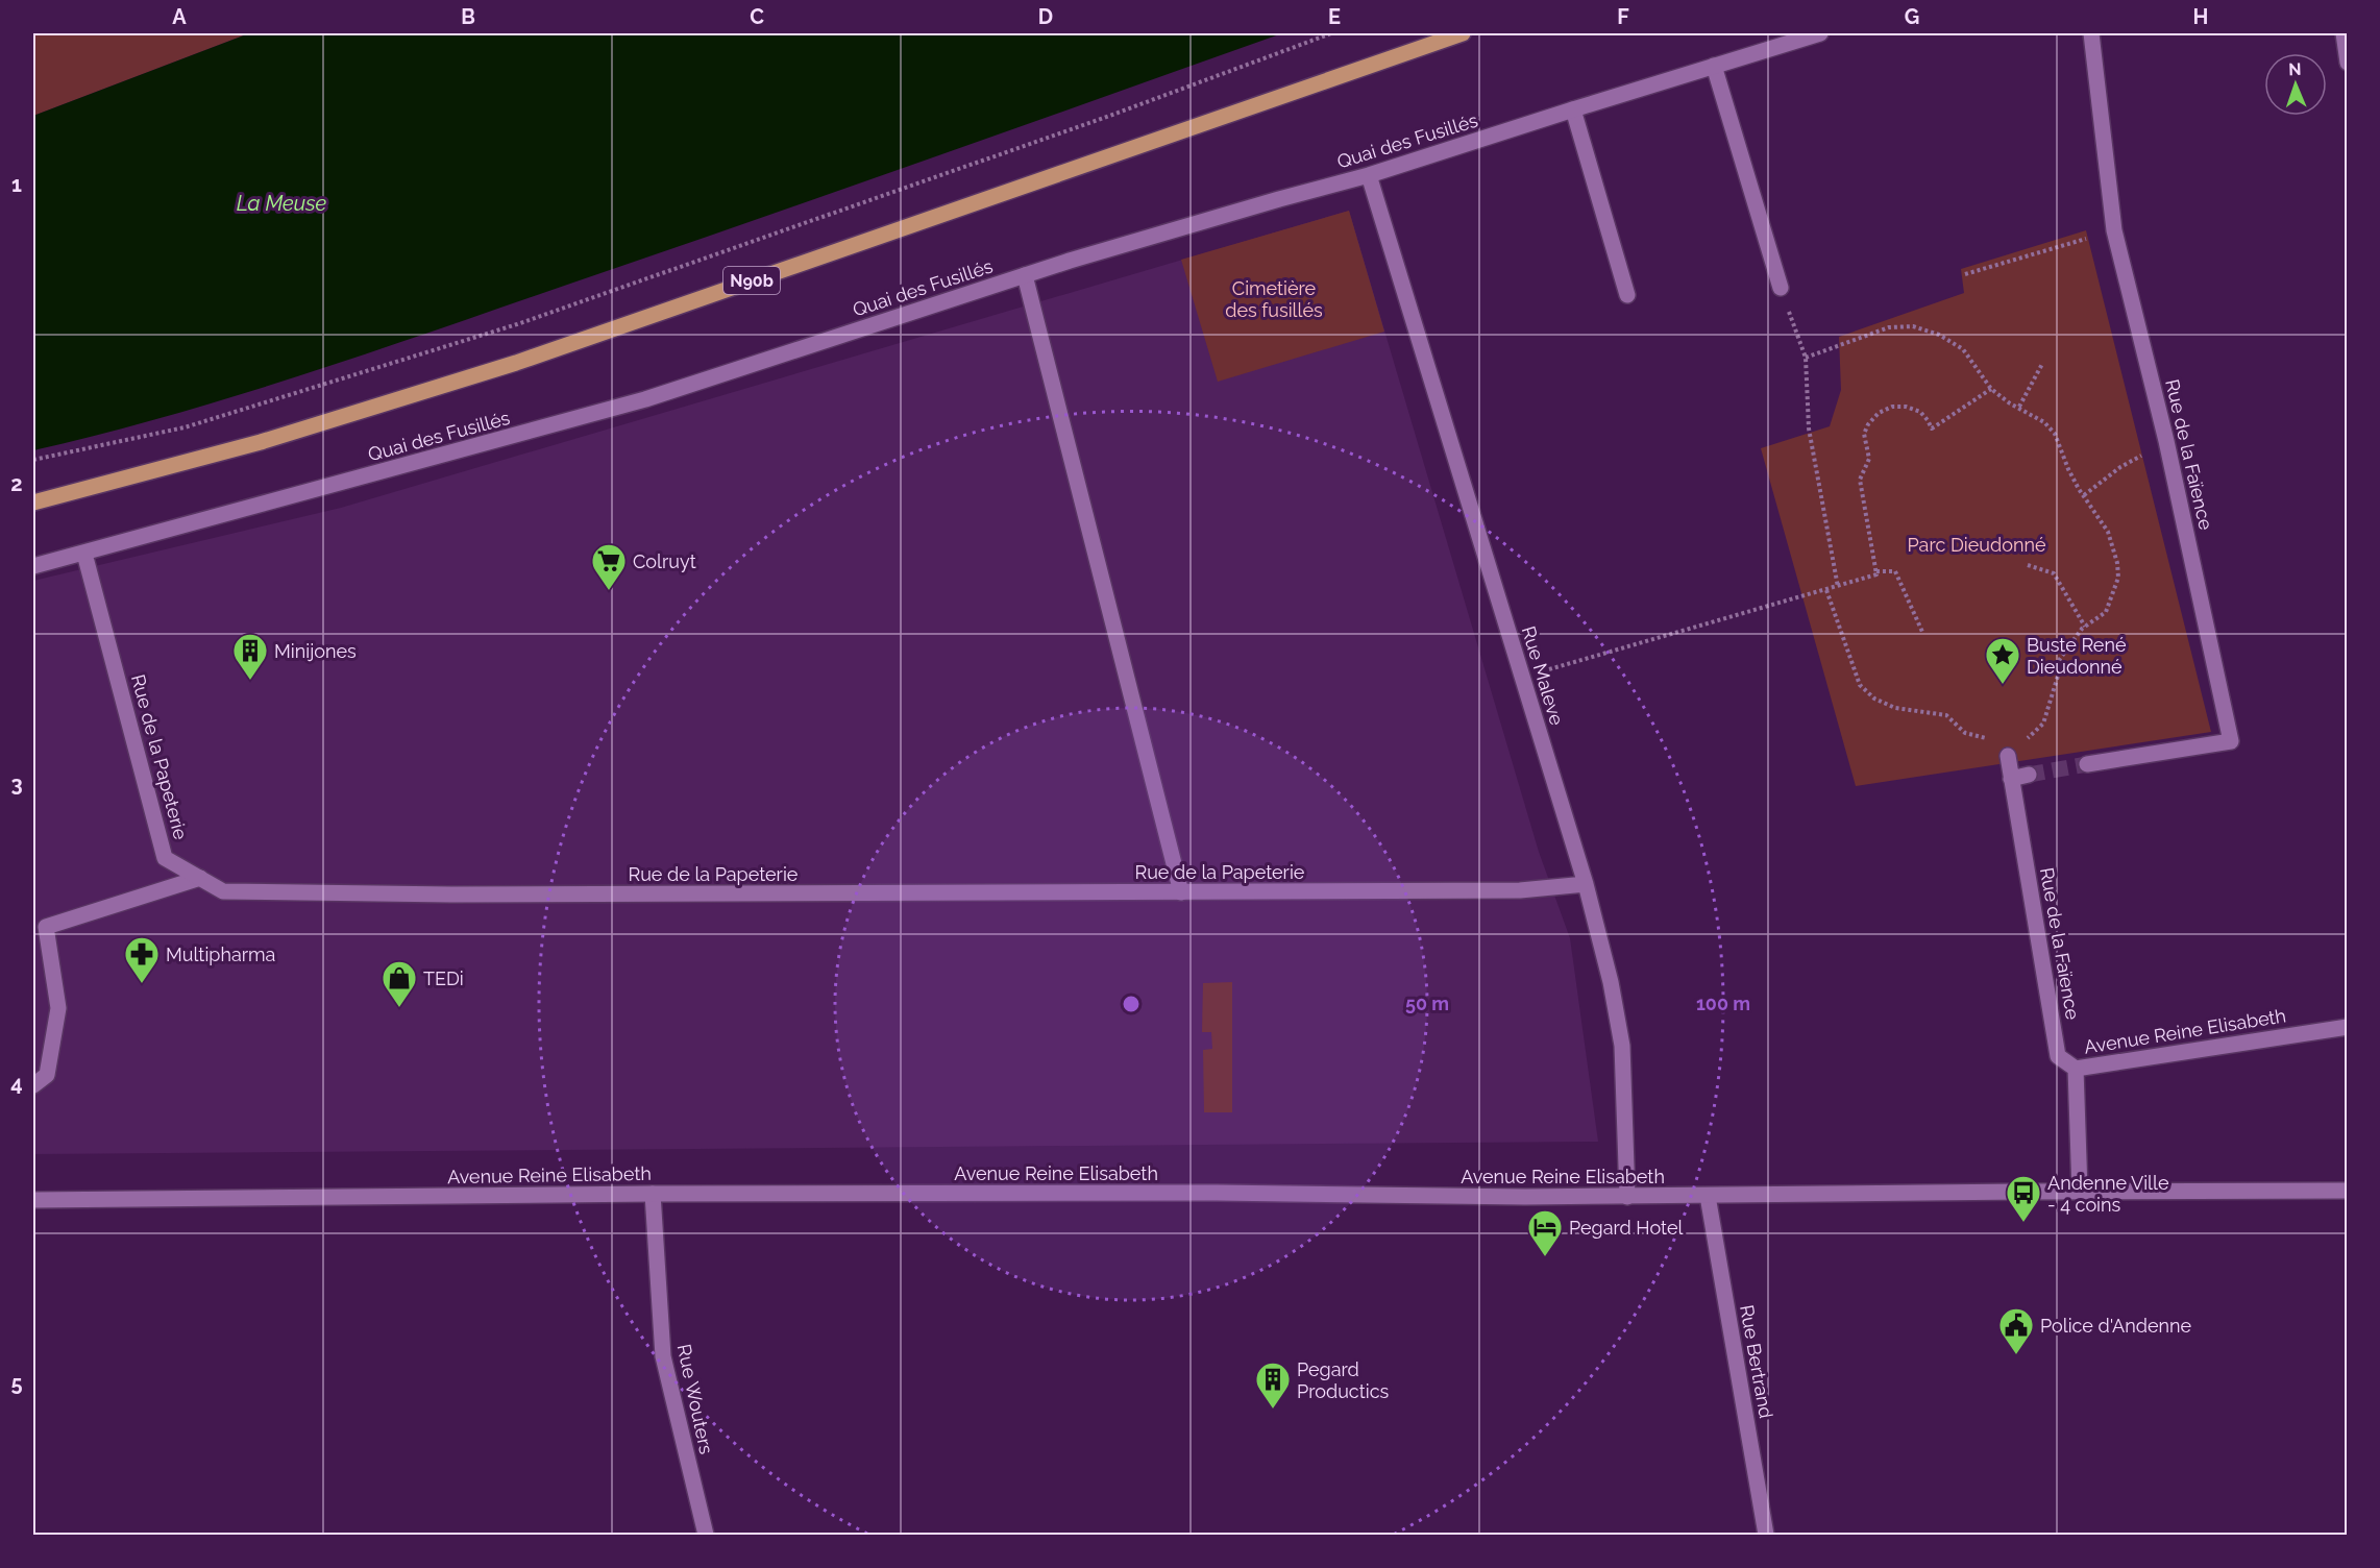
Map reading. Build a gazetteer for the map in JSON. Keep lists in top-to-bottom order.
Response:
{
  "streets": {
    "main road": ["N90b"],
    "street": [
      "Quai des Fusillés",
      "Rue de la Faïence",
      "Rue Maleve",
      "Rue de la Papeterie",
      "Avenue Reine Elisabeth",
      "Rue Bertrand",
      "Rue Wouters"
    ]
  },
  "crossings": [
    ["Quai des Fusillés", "Rue Maleve"],
    ["Quai des Fusillés", "Rue de la Papeterie"],
    ["Rue de la Faïence", "Avenue Reine Elisabeth"],
    ["Rue Maleve", "Rue de la Papeterie"],
    ["Rue Maleve", "Avenue Reine Elisabeth"],
    ["Avenue Reine Elisabeth", "Rue Bertrand"],
    ["Avenue Reine Elisabeth", "Rue Wouters"]
  ],
  "water": ["La Meuse"],
  "parks": ["Cimetière des fusillés", "Parc Dieudonné"],
  "places": {
    "supermarket": ["Colruyt"],
    "building": ["Minijones", "Pegard Productics"],
    "place": ["Buste René Dieudonné"],
    "pharmacy": ["Multipharma"],
    "shop": ["TEDi"],
    "bus stop": ["Andenne Ville - 4 coins"],
    "hotel": ["Pegard Hotel"],
    "public building": ["Police d'Andenne"]
  },
  "north": "top",
  "grid": {
    "columns": [
      "A",
      "B",
      "C",
      "D",
      "E",
      "F",
      "G",
      "H"
    ],
    "rows": [
      "1",
      "2",
      "3",
      "4",
      "5"
    ]
  },
  "rings": ["50 m", "100 m"]
}
